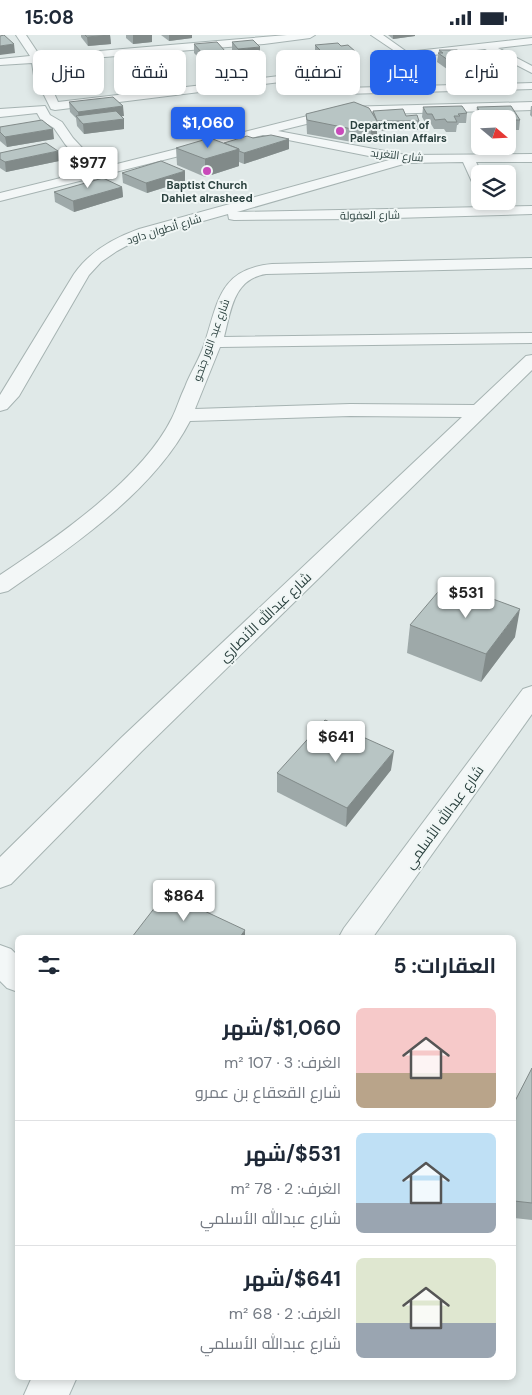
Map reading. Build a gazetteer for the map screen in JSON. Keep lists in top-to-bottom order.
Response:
{
  "streets": {
    "street": [
      "شارع التغريد",
      "شارع العفولة",
      "شارع أنطوان داود",
      "شارع عبد النور جنحو",
      "شارع عبدالله الأنصاري",
      "شارع عبدالله الأسلمي"
    ]
  },
  "crossings": [
    ["شارع التغريد", "شارع أنطوان داود"],
    ["شارع العفولة", "شارع أنطوان داود"]
  ],
  "places": ["Department of Palestinian Affairs", "Baptist Church Dahiet alrasheed"],
  "north": "right",
  "page": {
    "status": "15:08",
    "chip": [
      "شراء",
      "إيجار",
      "تصفية",
      "جديد",
      "شقة",
      "منزل"
    ],
    "price": [
      "$1,060",
      "$977",
      "$531",
      "$641",
      "$864"
    ],
    "heading": "العقارات: 5",
    "list": [
      {
        "name": "$1,060/شهر",
        "note": "الغرف: 3 · 107 m² · شارع القعقاع بن عمرو"
      },
      {
        "name": "$531/شهر",
        "note": "الغرف: 2 · 78 m² · شارع عبدالله الأسلمي"
      },
      {
        "name": "$641/شهر",
        "note": "الغرف: 2 · 68 m² · شارع عبدالله الأسلمي"
      }
    ]
  }
}
